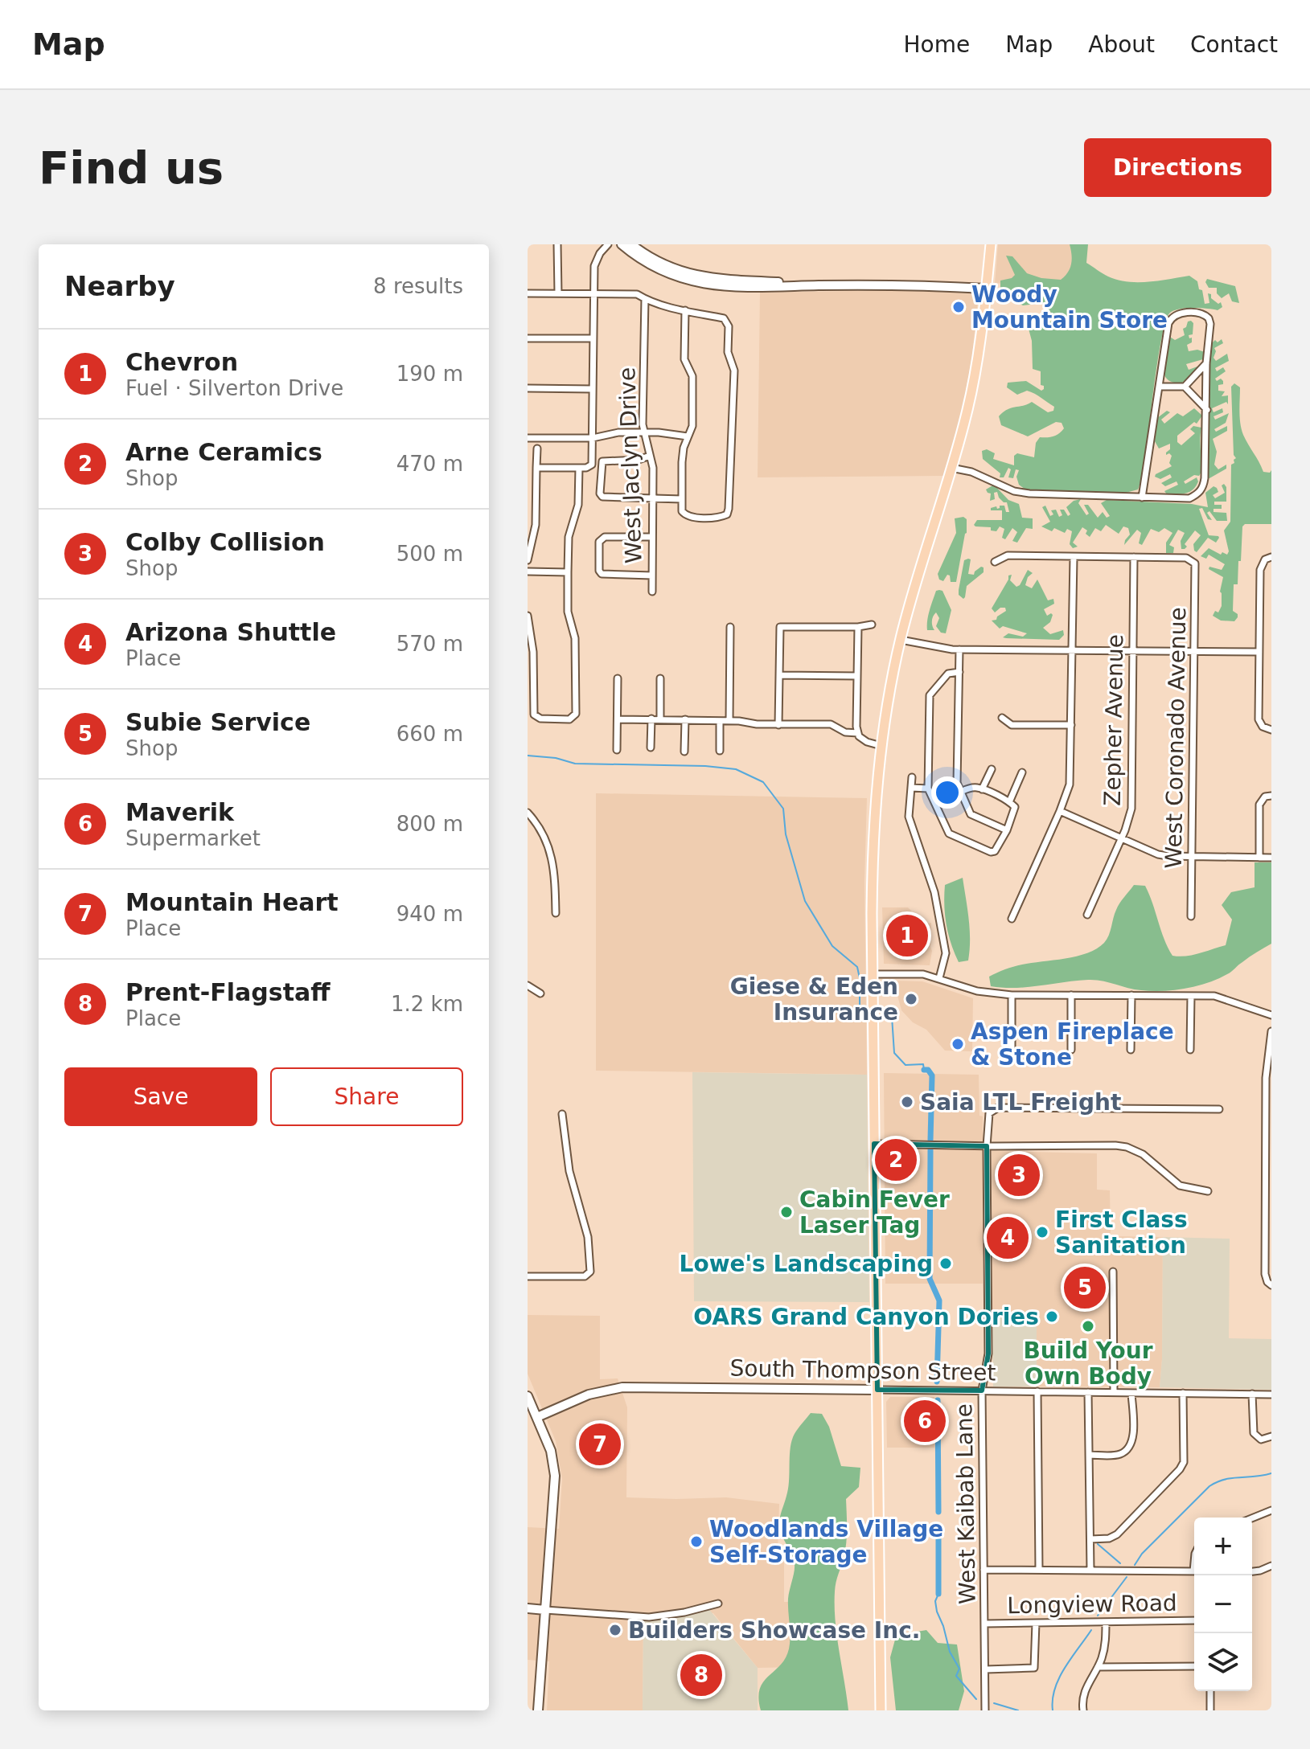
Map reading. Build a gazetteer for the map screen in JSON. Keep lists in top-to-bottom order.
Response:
{
  "streets": {
    "street": [
      "West Jaclyn Drive",
      "Zepher Avenue",
      "West Coronado Avenue",
      "South Thompson Street",
      "West Kaibab Lane",
      "Longview Road"
    ]
  },
  "crossings": [
    ["Zepher Avenue", "West Coronado Avenue"],
    ["South Thompson Street", "West Kaibab Lane"],
    ["West Kaibab Lane", "Longview Road"]
  ],
  "places": [
    "Woody Mountain Store",
    "Giese & Eden Insurance",
    "Aspen Fireplace & Stone",
    "Saia LTL Freight",
    "Cabin Fever Laser Tag",
    "First Class Sanitation",
    "Lowe's Landscaping",
    "OARS Grand Canyon Dories",
    "Build Your Own Body",
    "Woodlands Village Self-Storage",
    "Builders Showcase Inc."
  ],
  "page": {
    "header": "Map",
    "nav": [
      "Home",
      "Map",
      "About",
      "Contact"
    ],
    "buttons": [
      "Directions",
      ["Save", "Share"]
    ],
    "title": "Find us",
    "heading": ["Nearby", "8 results"],
    "list": [
      {
        "mark": "1",
        "name": "Chevron",
        "note": "Fuel · Silverton Drive",
        "value": "190 m"
      },
      {
        "mark": "2",
        "name": "Arne Ceramics",
        "note": "Shop",
        "value": "470 m"
      },
      {
        "mark": "3",
        "name": "Colby Collision",
        "note": "Shop",
        "value": "500 m"
      },
      {
        "mark": "4",
        "name": "Arizona Shuttle",
        "note": "Place",
        "value": "570 m"
      },
      {
        "mark": "5",
        "name": "Subie Service",
        "note": "Shop",
        "value": "660 m"
      },
      {
        "mark": "6",
        "name": "Maverik",
        "note": "Supermarket",
        "value": "800 m"
      },
      {
        "mark": "7",
        "name": "Mountain Heart",
        "note": "Place",
        "value": "940 m"
      },
      {
        "mark": "8",
        "name": "Prent-Flagstaff",
        "note": "Place",
        "value": "1.2 km"
      }
    ],
    "pins": [
      "1",
      "2",
      "3",
      "4",
      "5",
      "6",
      "7",
      "8"
    ],
    "map_buttons": ["+", "−"]
  }
}
